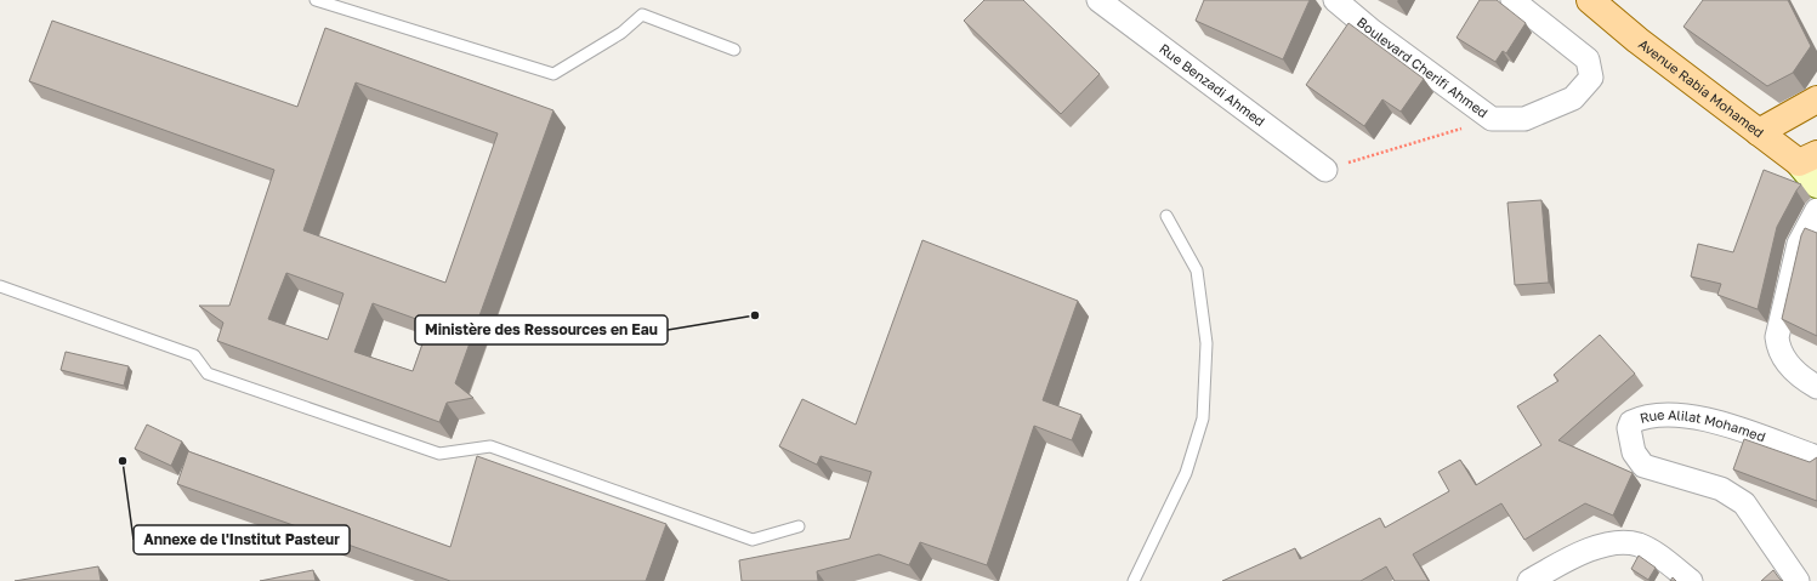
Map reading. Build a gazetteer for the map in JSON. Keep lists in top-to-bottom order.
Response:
{
  "streets": {
    "main road": ["Avenue Rabia Mohamed"],
    "street": ["Boulevard Cherifi Ahmed", "Rue Benzadi Ahmed", "Rue Alilat Mohamed"]
  },
  "places": ["Ministère des Ressources en Eau", "Annexe de l'Institut Pasteur"]
}
